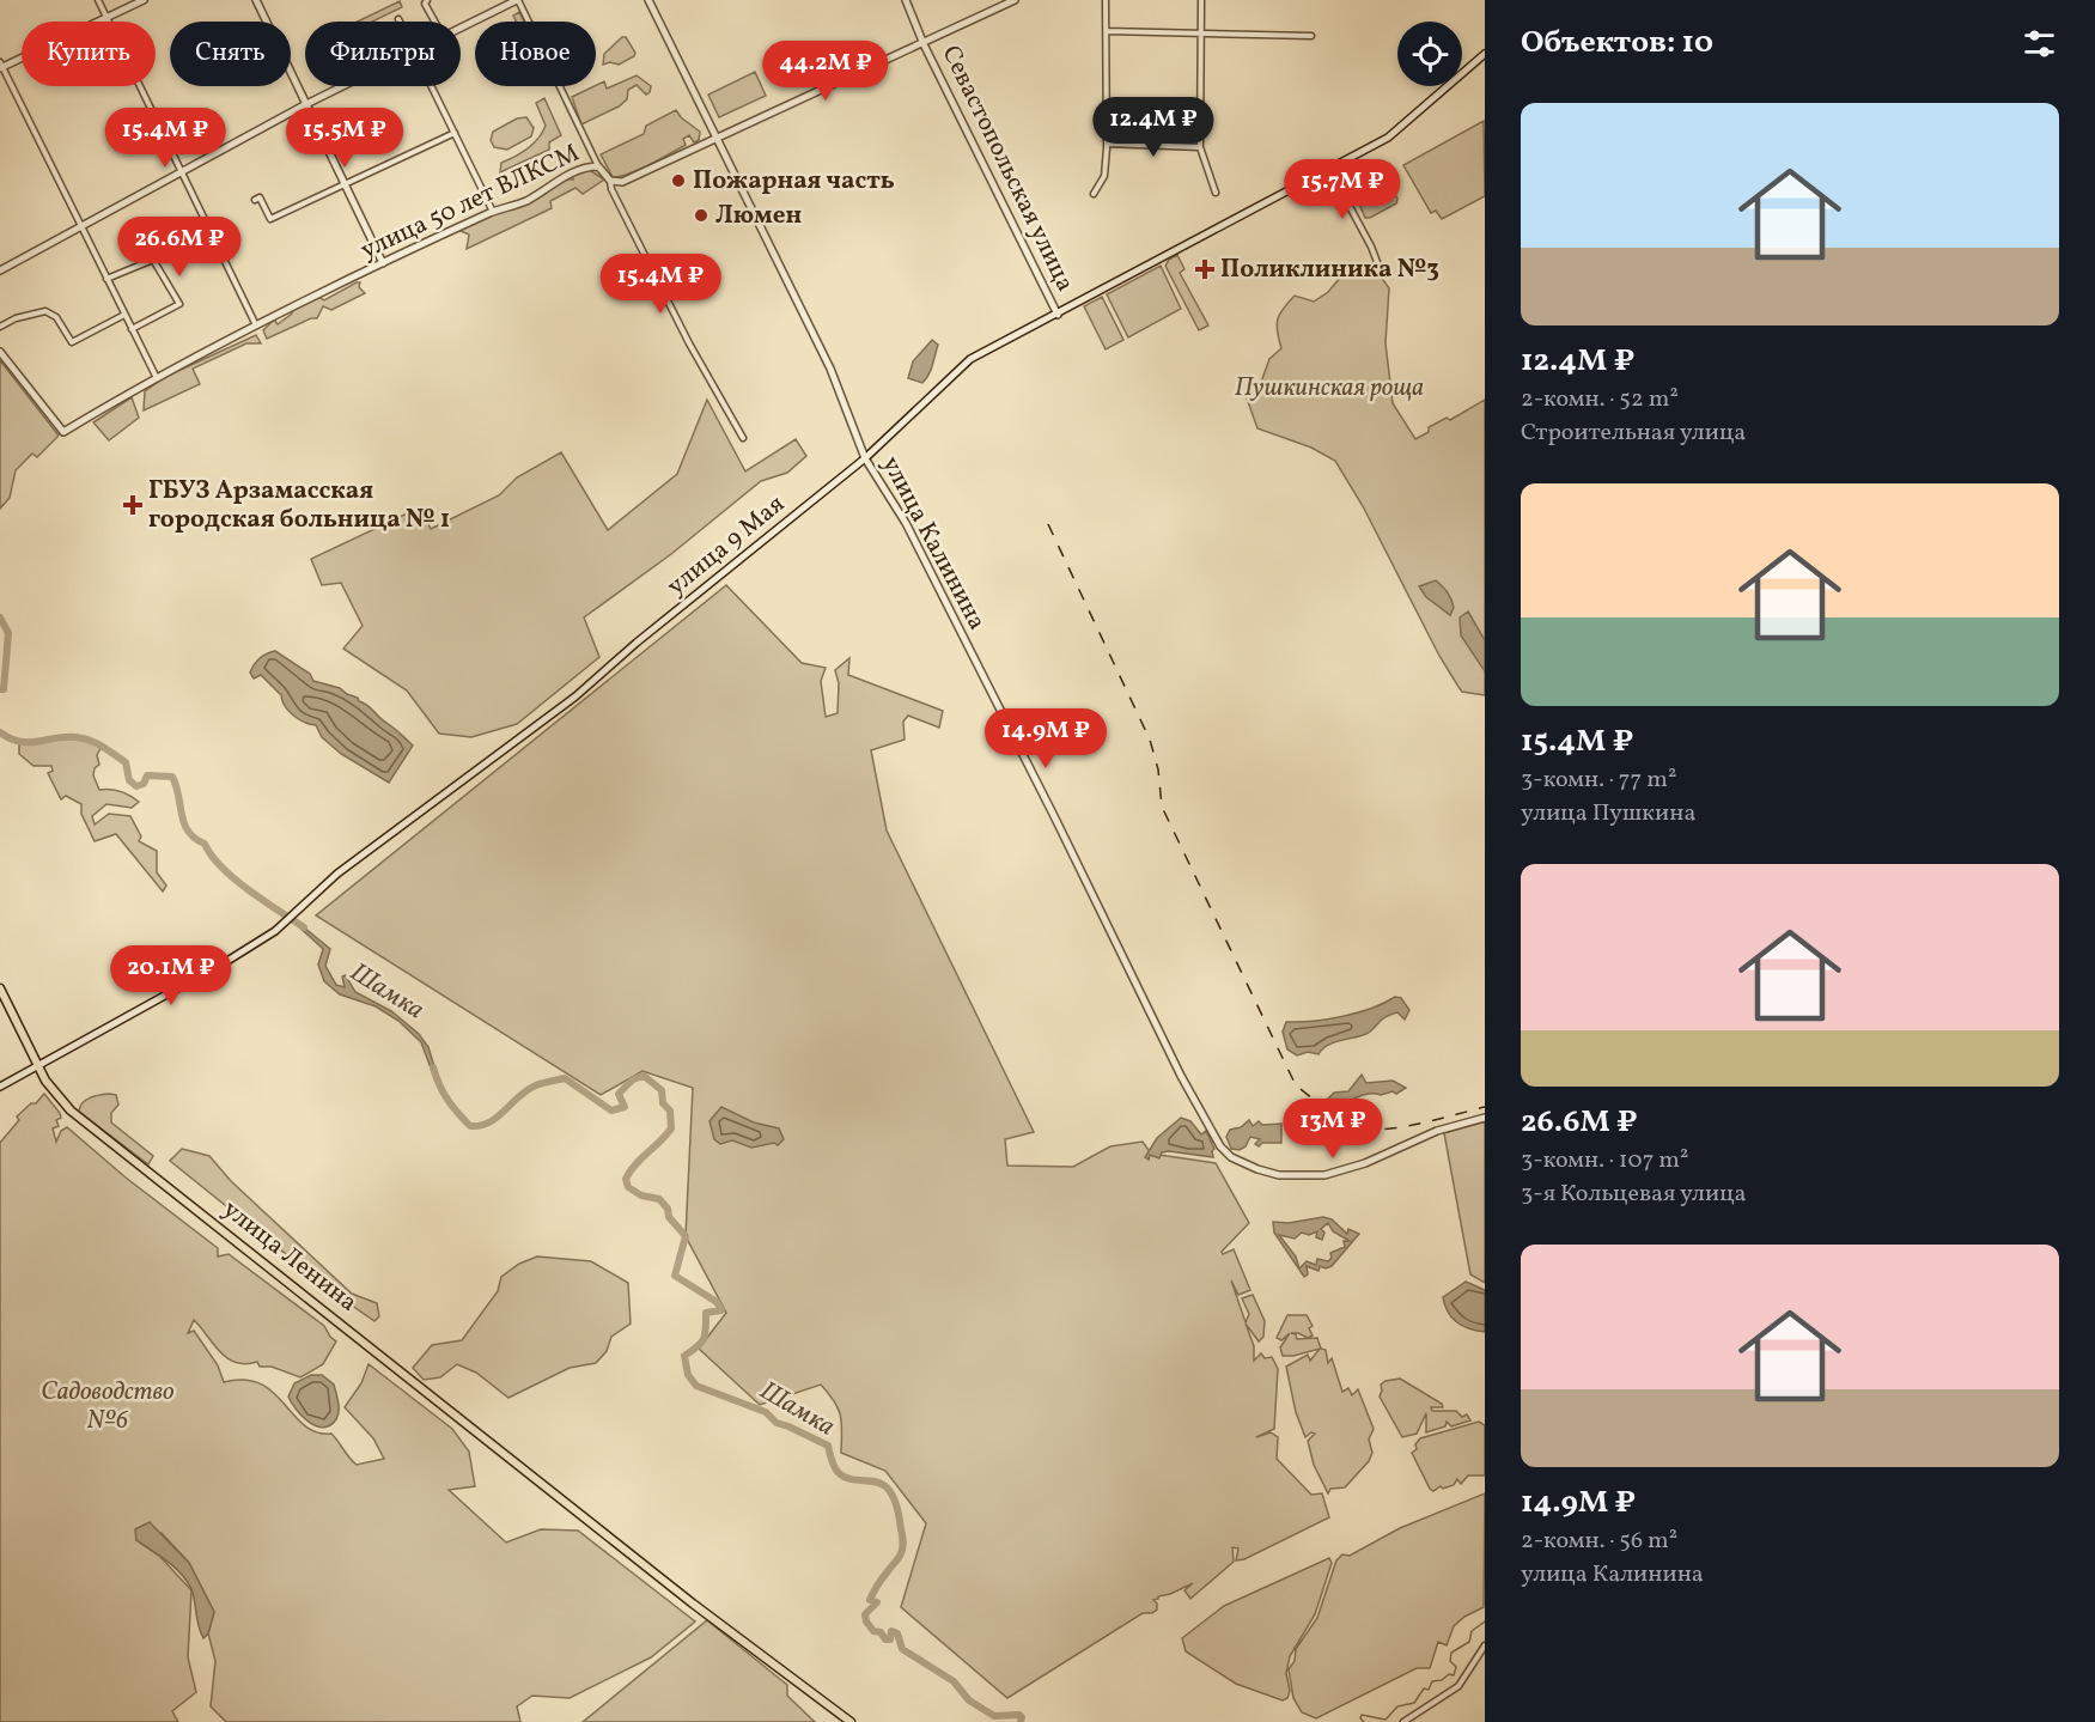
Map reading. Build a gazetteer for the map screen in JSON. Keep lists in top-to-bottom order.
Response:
{
  "streets": {
    "main road": ["улица Ленина"],
    "street": [
      "Севастопольская улица",
      "улица 50 лет ВЛКСМ",
      "улица Калинина",
      "улица 9 Мая"
    ]
  },
  "crossings": [
    ["Севастопольская улица", "улица 50 лет ВЛКСМ"],
    ["Севастопольская улица", "улица 9 Мая"],
    ["улица 50 лет ВЛКСМ", "улица Калинина"],
    ["улица Калинина", "улица 9 Мая"],
    ["улица 9 Мая", "улица Ленина"]
  ],
  "water": ["Шамка"],
  "parks": ["Пушкинская роща", "Садоводство №6"],
  "places": {
    "other": ["Пожарная часть", "Люмен"],
    "health": ["Поликлиника №3", "ГБУЗ Арзамасская городская больница № 1"]
  },
  "page": {
    "heading": "Объектов: 10",
    "chip": [
      "Купить",
      "Снять",
      "Фильтры",
      "Новое"
    ],
    "price": [
      "44.2M ₽",
      "12.4M ₽",
      "15.4M ₽",
      "15.5M ₽",
      "15.7M ₽",
      "26.6M ₽",
      "15.4M ₽",
      "14.9M ₽",
      "20.1M ₽",
      "13M ₽"
    ],
    "list": [
      {
        "name": "12.4M ₽",
        "note": "2-комн. · 52 m² · Строительная улица"
      },
      {
        "name": "15.4M ₽",
        "note": "3-комн. · 77 m² · улица Пушкина"
      },
      {
        "name": "26.6M ₽",
        "note": "3-комн. · 107 m² · 3-я Кольцевая улица"
      },
      {
        "name": "14.9M ₽",
        "note": "2-комн. · 56 m² · улица Калинина"
      }
    ]
  }
}
